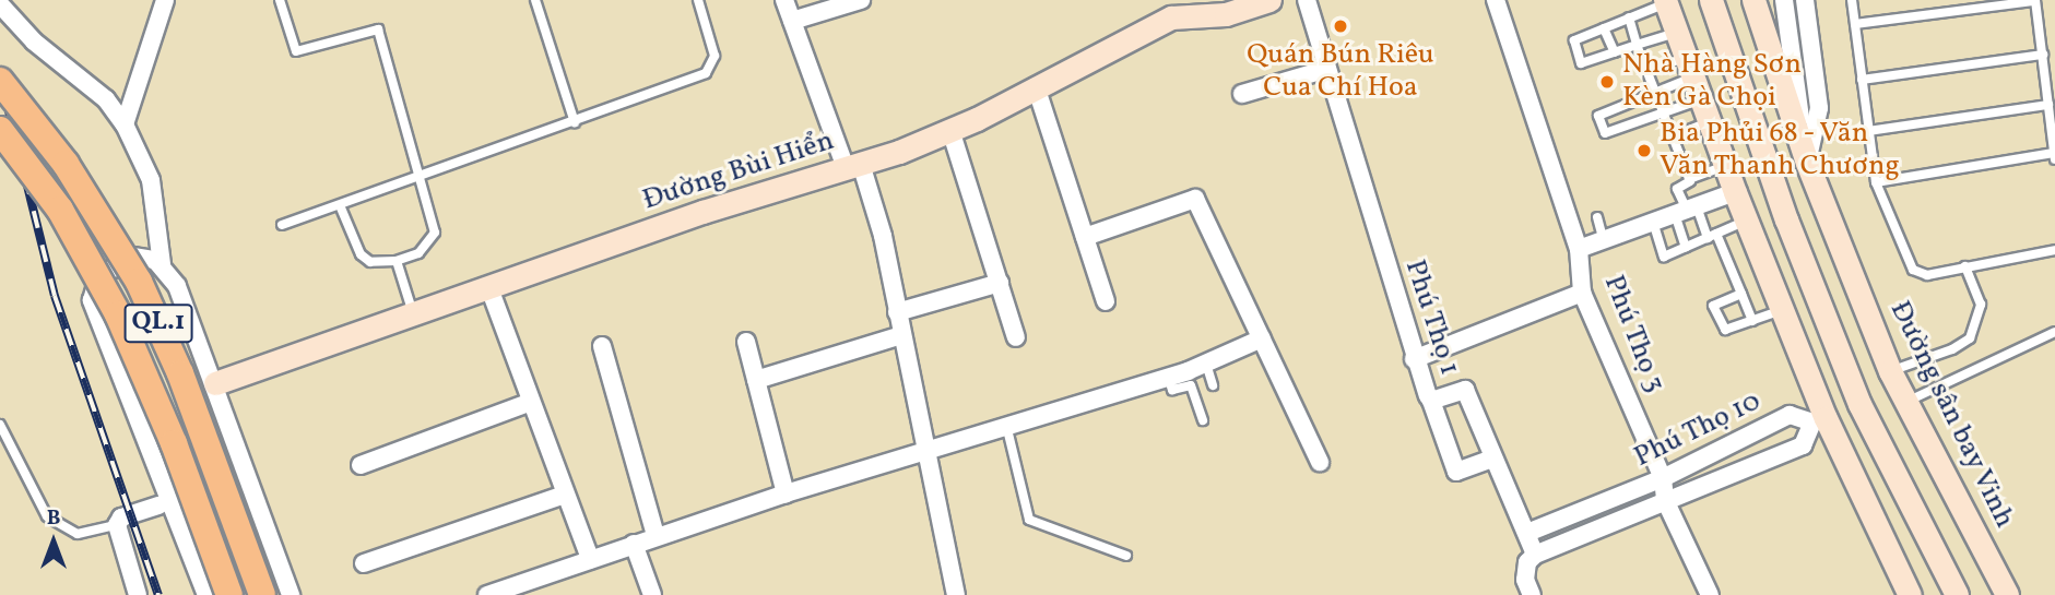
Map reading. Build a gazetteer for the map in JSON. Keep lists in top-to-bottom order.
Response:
{
  "streets": {
    "main road": ["Đường Bùi Hiển", "QL.1", "Đường sân bay Vinh"],
    "street": ["Phú Thọ 1", "Phú Thọ 3", "Phú Thọ 10"]
  },
  "crossings": [
    ["Phú Thọ 1", "Phú Thọ 10"],
    ["Phú Thọ 3", "Phú Thọ 10"]
  ],
  "places": ["Quán Bún Riêu Cua Chí Hoa", "Nhà Hàng Sơn Kèn Gà Chọi", "Bia Phủi 68 - Văn Văn Thanh Chương"],
  "north": "top"
}
